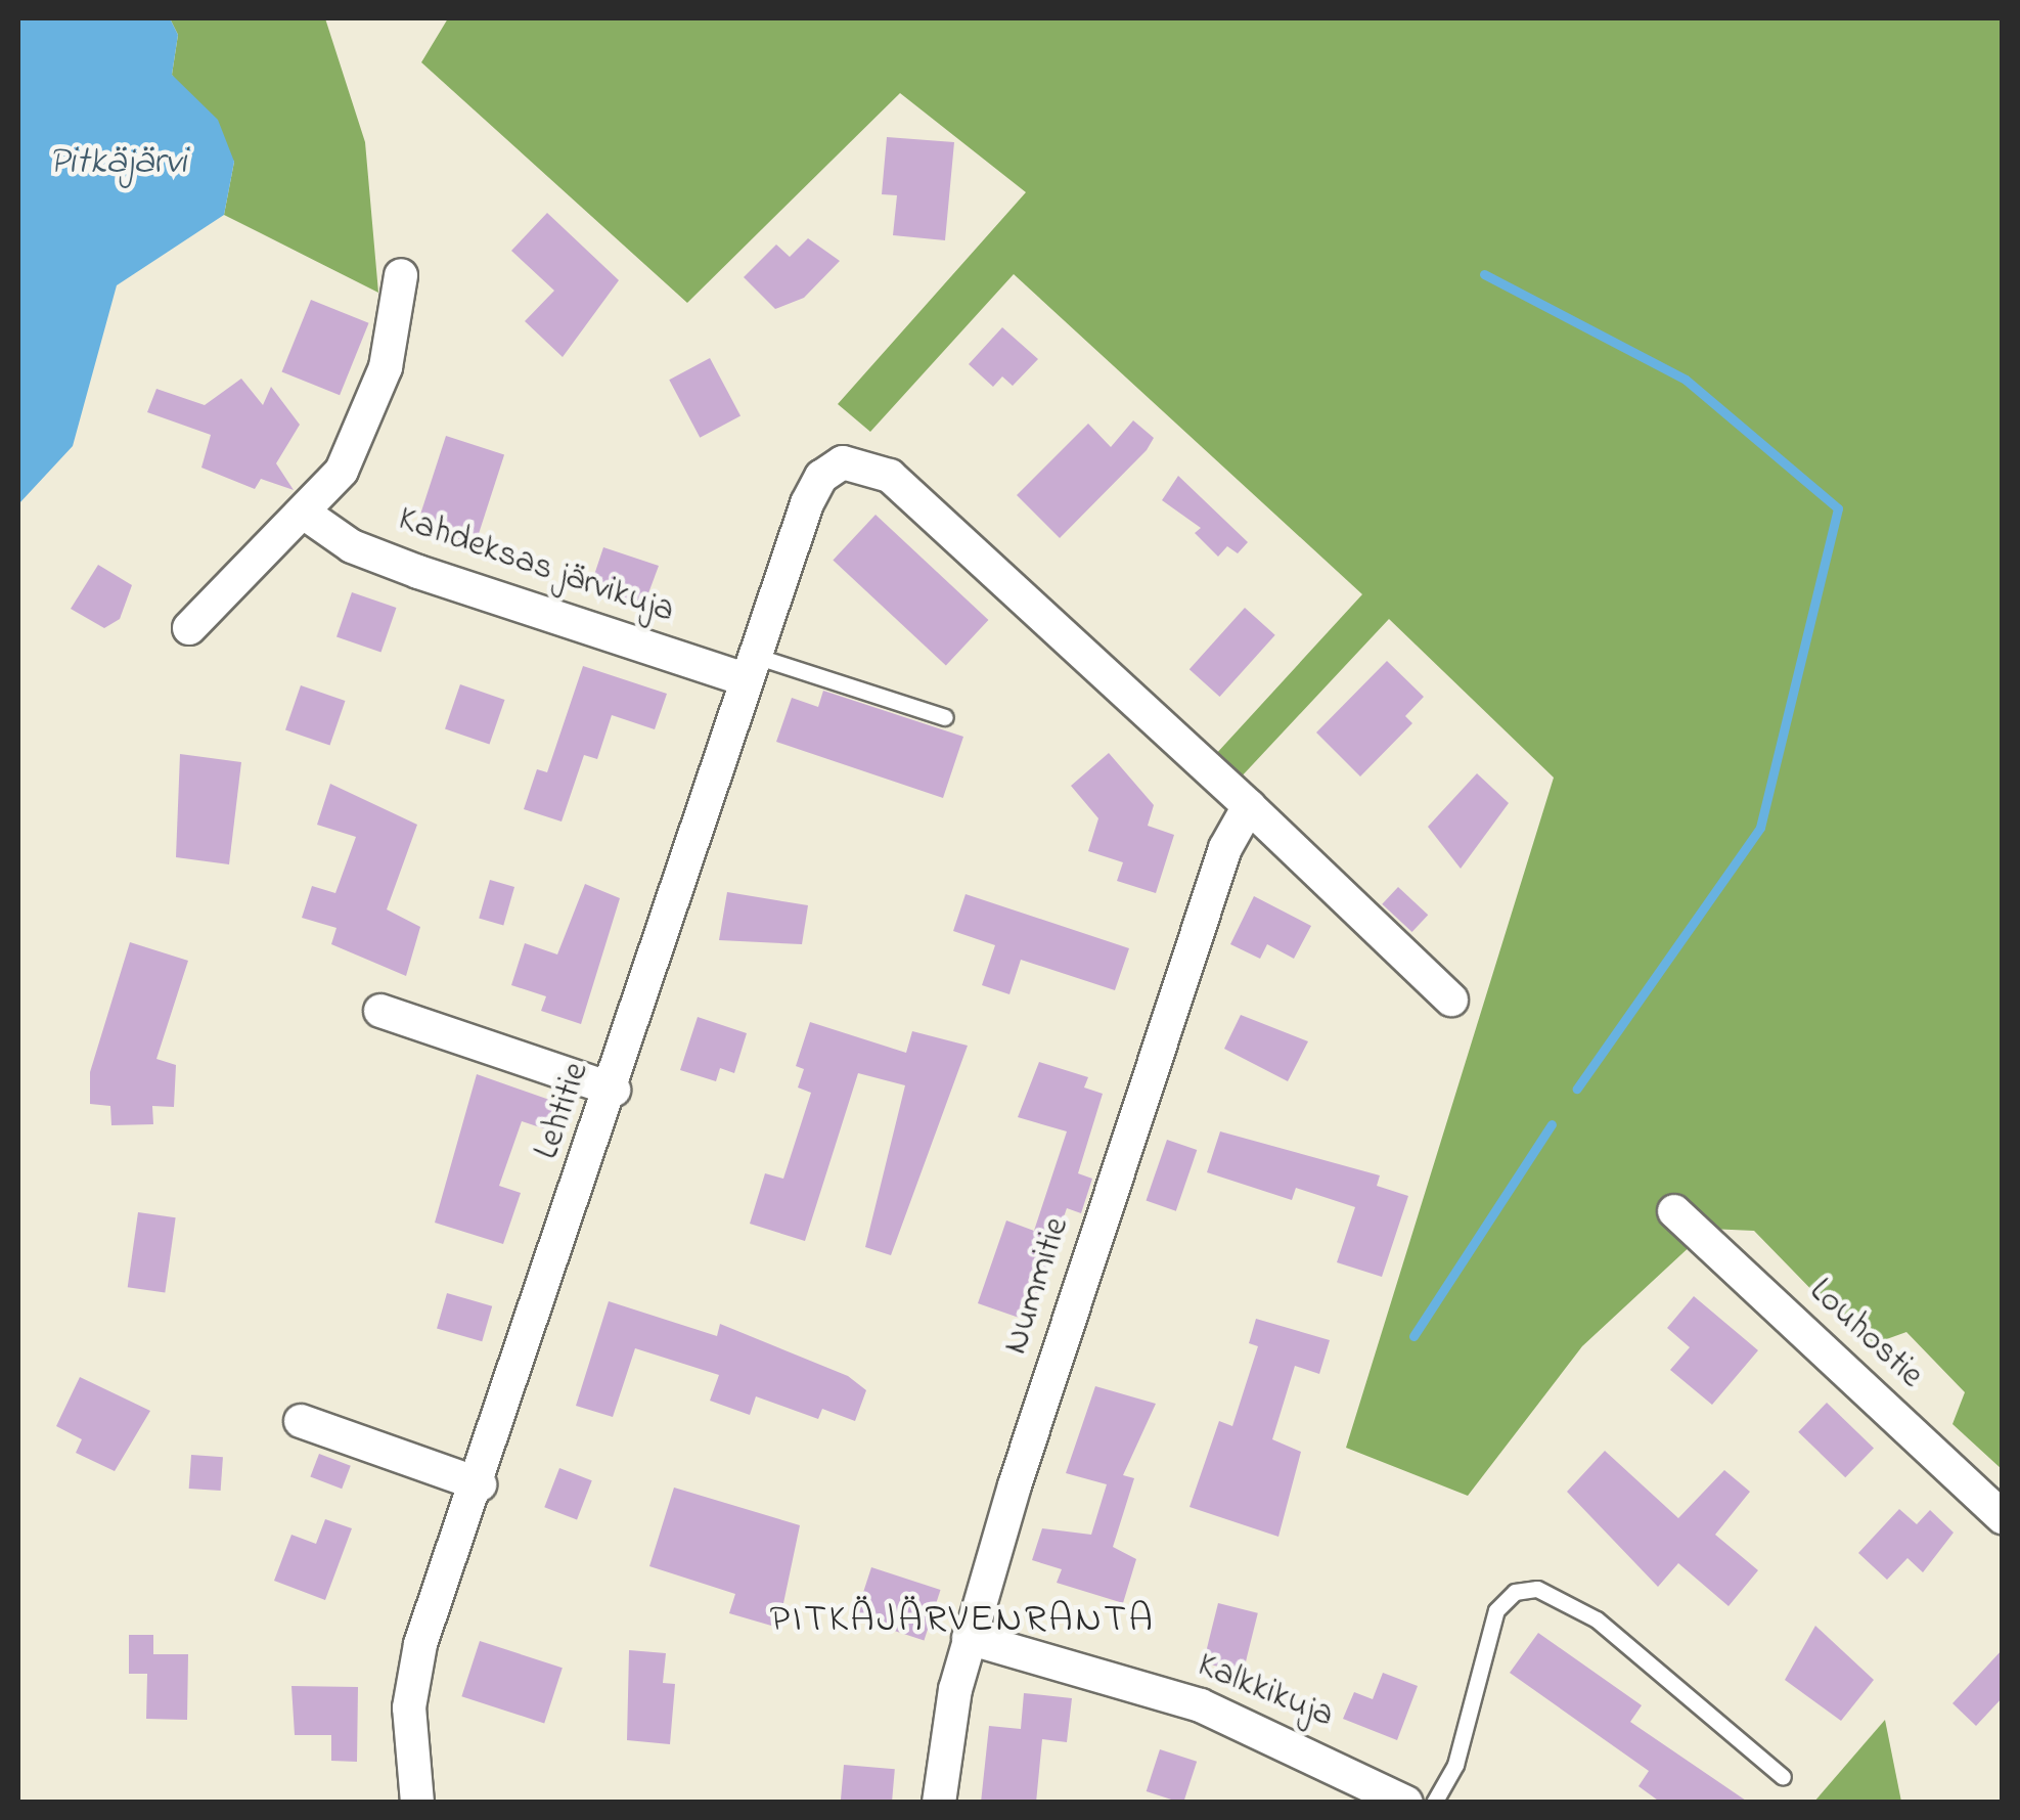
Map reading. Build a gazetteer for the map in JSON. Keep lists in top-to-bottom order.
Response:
{
  "streets": {
    "street": [
      "Kahdeksas järvikuja",
      "Lehtitie",
      "Nummitie",
      "Louhostie",
      "Kalkkikuja"
    ]
  },
  "crossings": [
    ["Kahdeksas järvikuja", "Lehtitie"],
    ["Lehtitie", "Nummitie"],
    ["Nummitie", "Kalkkikuja"]
  ],
  "districts": ["PITKÄJÄRVENRANTA"],
  "water": ["Pitkäjärvi"]
}
